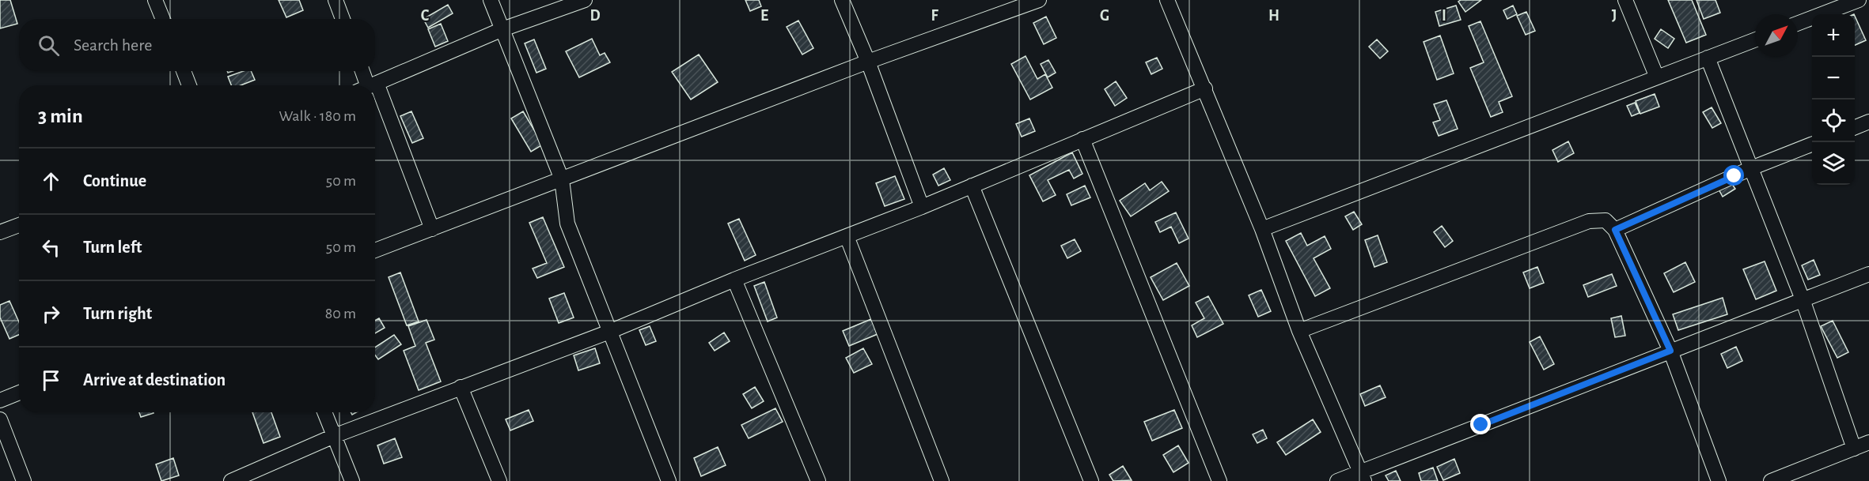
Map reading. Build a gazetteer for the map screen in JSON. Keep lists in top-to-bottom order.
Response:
{
  "north": "top right",
  "page": {
    "map_buttons": ["+", "−"],
    "search": "Search here",
    "heading": ["3 min", "Walk · 180 m"],
    "list": [
      ["Continue", "50 m"],
      ["Turn left", "50 m"],
      ["Turn right", "80 m"],
      "Arrive at destination"
    ]
  },
  "grid": {
    "columns": [
      "C",
      "D",
      "E",
      "F",
      "G",
      "H",
      "I",
      "J"
    ]
  }
}
